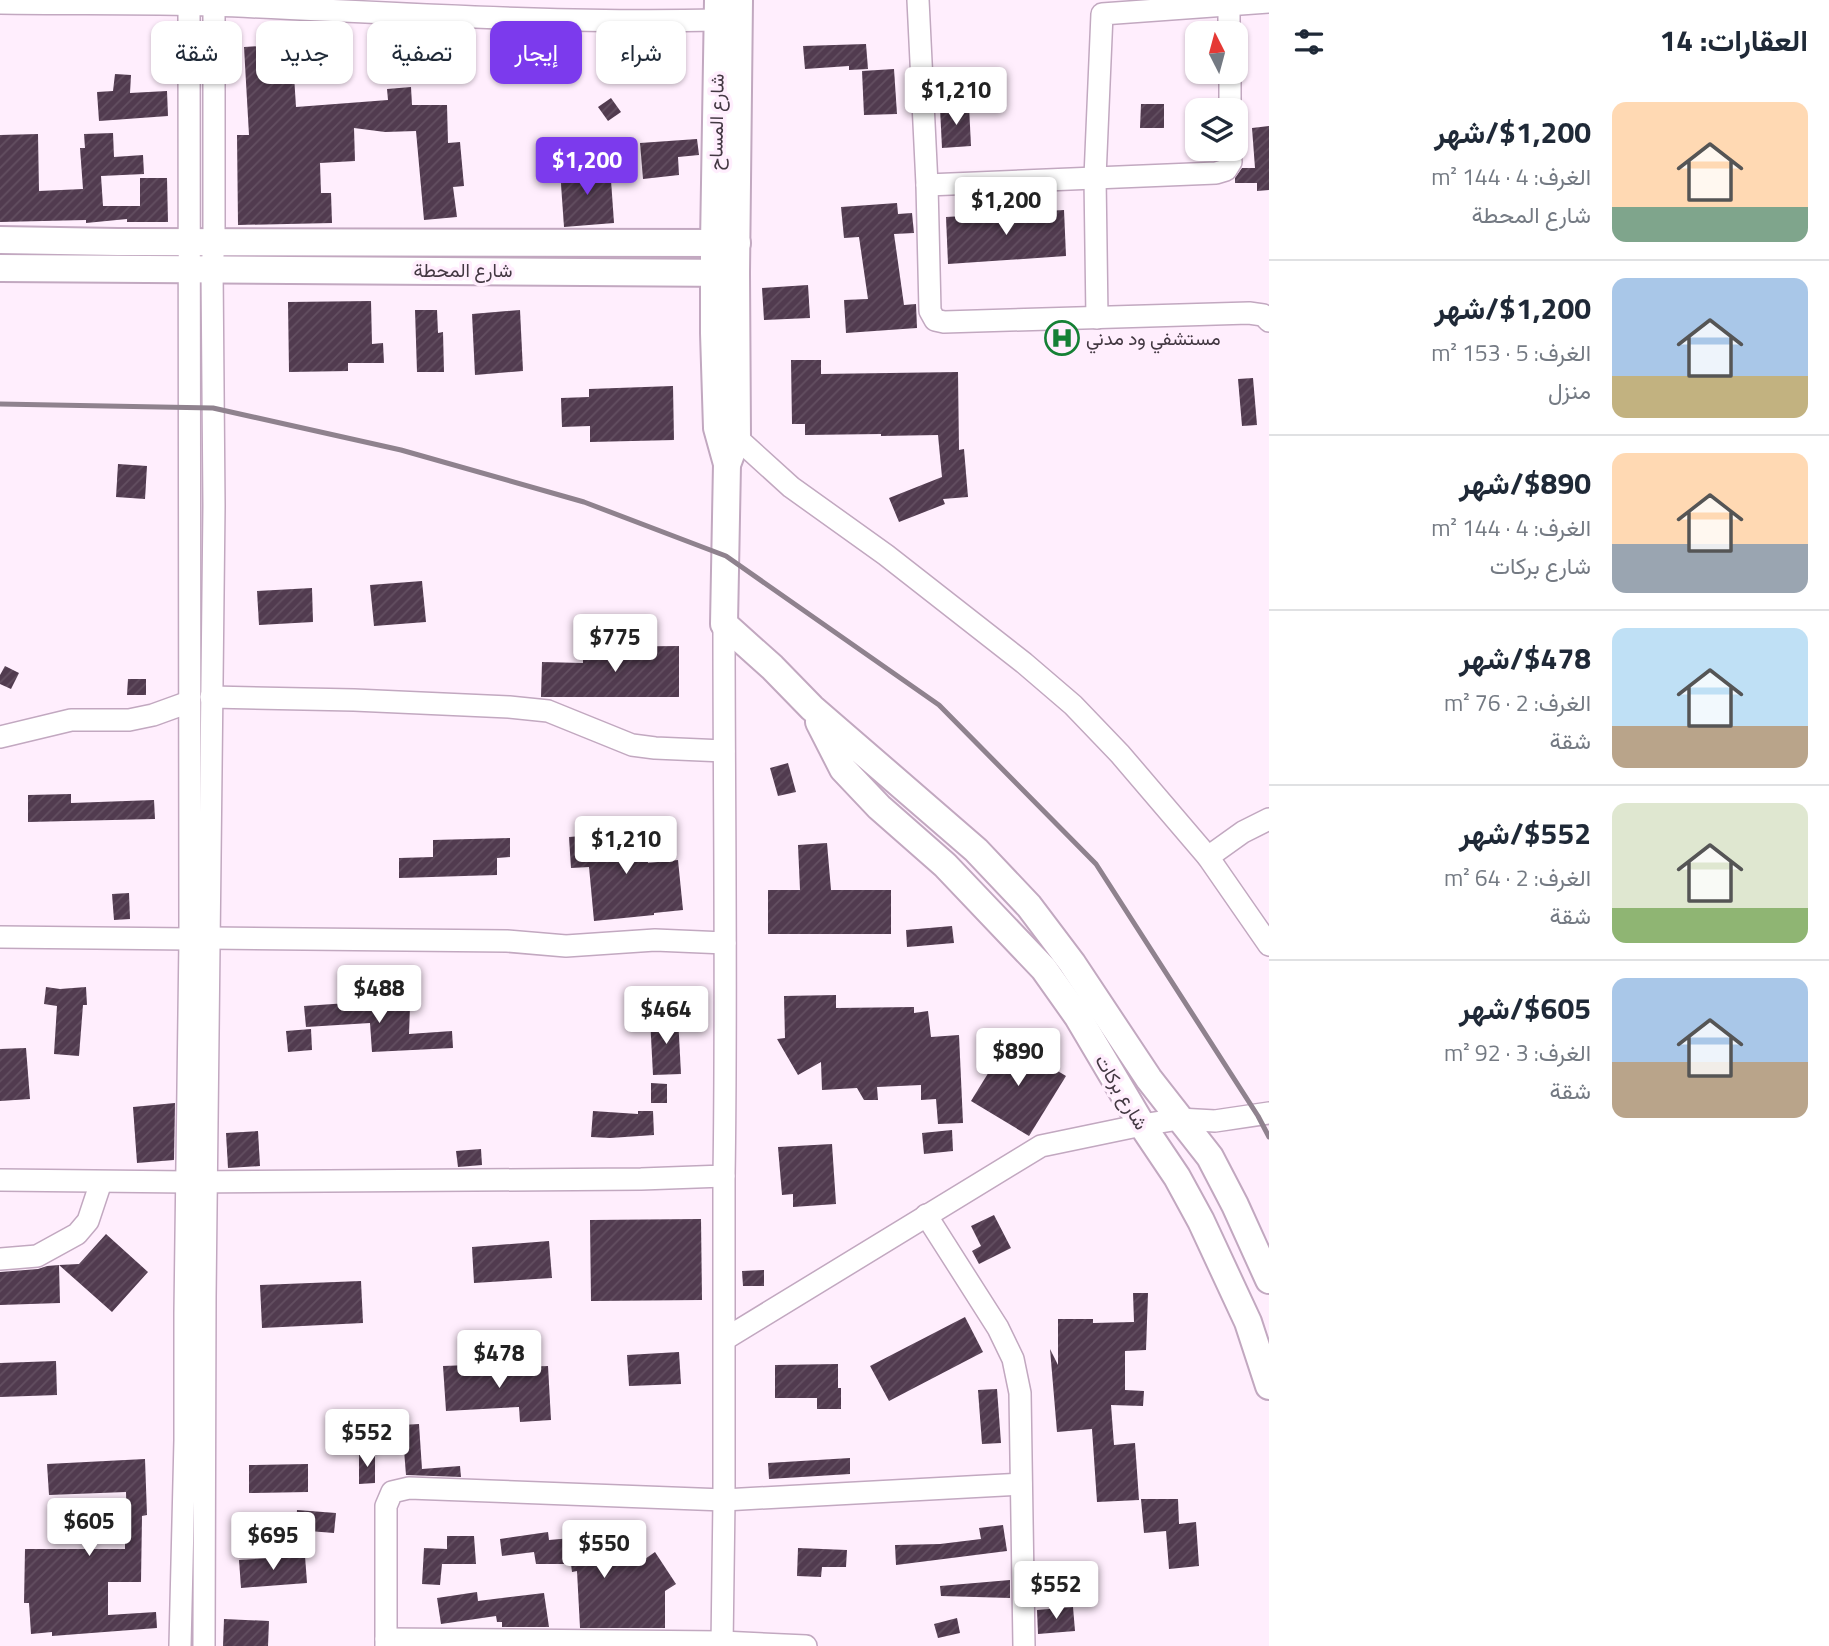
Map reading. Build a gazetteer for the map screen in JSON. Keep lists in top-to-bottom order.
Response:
{
  "streets": {
    "main road": ["شارع المساح", "شارع المحطة", "شارع بركات"]
  },
  "crossings": [
    ["شارع المساح", "شارع المحطة"]
  ],
  "places": {
    "hospital": ["مستشفي ود مدني"]
  },
  "north": "top",
  "page": {
    "heading": "العقارات: 14",
    "chip": [
      "شراء",
      "إيجار",
      "تصفية",
      "جديد",
      "شقة"
    ],
    "price": [
      "$1,210",
      "$1,200",
      "$1,200",
      "$775",
      "$1,210",
      "$488",
      "$464",
      "$890",
      "$478",
      "$552",
      "$605",
      "$695",
      "$550",
      "$552"
    ],
    "list": [
      {
        "name": "$1,200/شهر",
        "note": "الغرف: 4 · 144 m² · شارع المحطة"
      },
      {
        "name": "$1,200/شهر",
        "note": "الغرف: 5 · 153 m² · منزل"
      },
      {
        "name": "$890/شهر",
        "note": "الغرف: 4 · 144 m² · شارع بركات"
      },
      {
        "name": "$478/شهر",
        "note": "الغرف: 2 · 76 m² · شقة"
      },
      {
        "name": "$552/شهر",
        "note": "الغرف: 2 · 64 m² · شقة"
      },
      {
        "name": "$605/شهر",
        "note": "الغرف: 3 · 92 m² · شقة"
      }
    ]
  }
}
